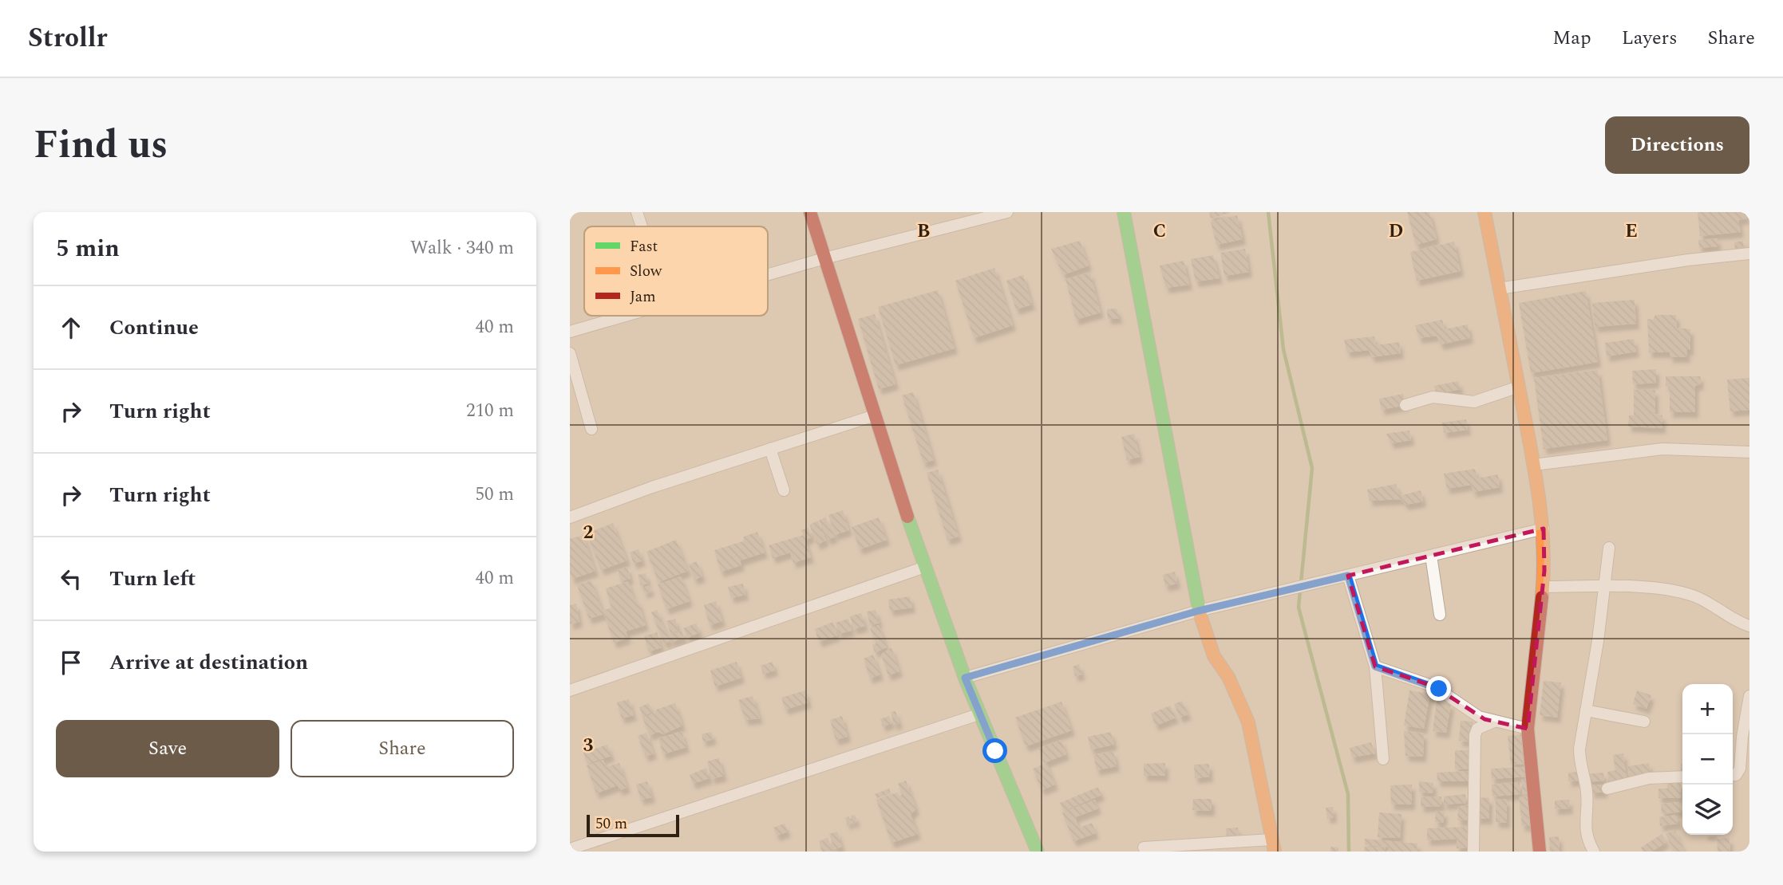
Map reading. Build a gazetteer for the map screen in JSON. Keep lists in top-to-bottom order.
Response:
{
  "legend": ["Fast", "Slow", "Jam"],
  "scale_bar": "50 m",
  "page": {
    "header": "Strollr",
    "nav": ["Map", "Layers", "Share"],
    "title": "Find us",
    "buttons": [
      "Directions",
      ["Save", "Share"]
    ],
    "heading": ["5 min", "Walk · 340 m"],
    "list": [
      ["Continue", "40 m"],
      ["Turn right", "210 m"],
      ["Turn right", "50 m"],
      ["Turn left", "40 m"],
      "Arrive at destination"
    ],
    "map_buttons": ["+", "−"],
    "scale": "50 m"
  },
  "grid": {
    "columns": [
      "B",
      "C",
      "D",
      "E"
    ],
    "rows": ["2", "3"]
  }
}
